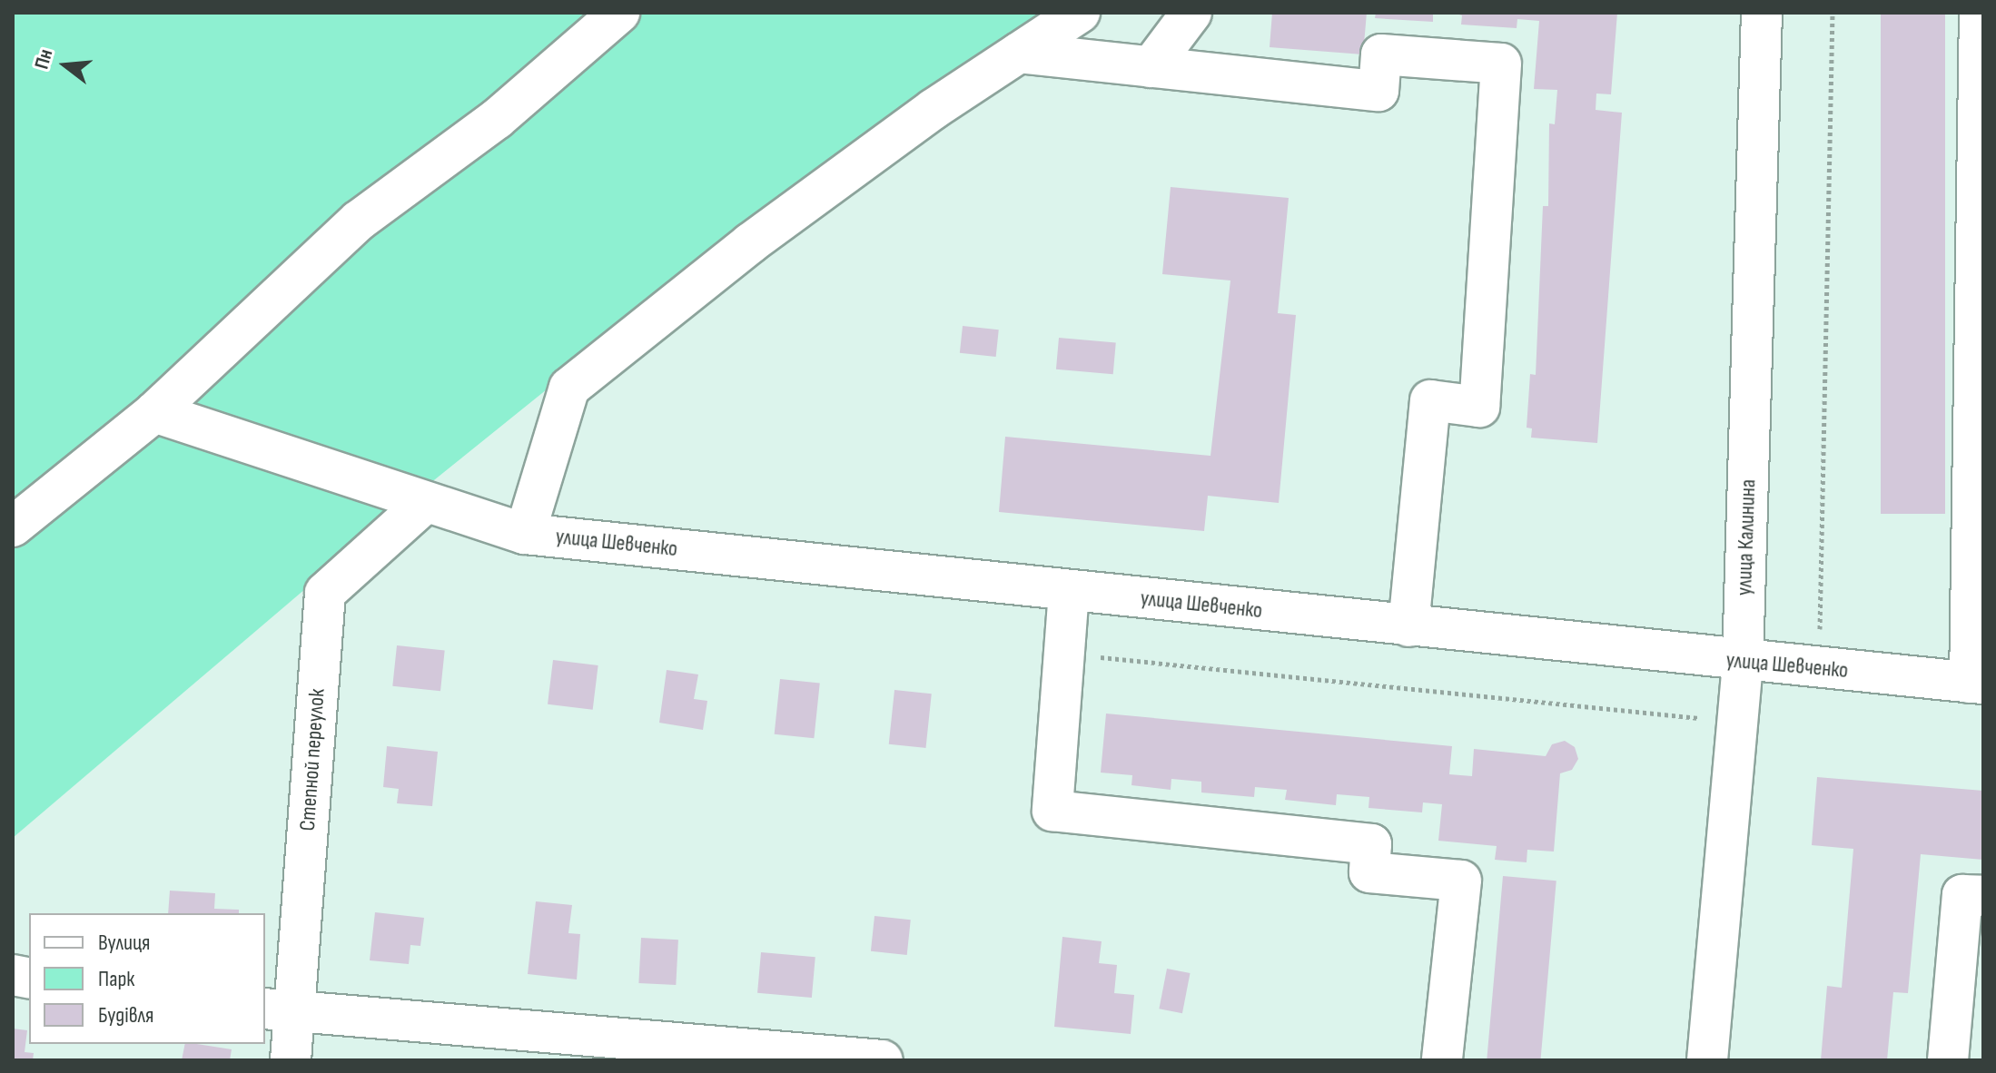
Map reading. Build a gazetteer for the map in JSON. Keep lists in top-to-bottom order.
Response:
{
  "streets": {
    "street": ["улица Калинина", "улица Шевченко", "Степной переулок"]
  },
  "crossings": [
    ["улица Калинина", "улица Шевченко"],
    ["улица Шевченко", "Степной переулок"]
  ],
  "legend": ["Вулиця", "Парк", "Будівля"],
  "north": "left"
}
